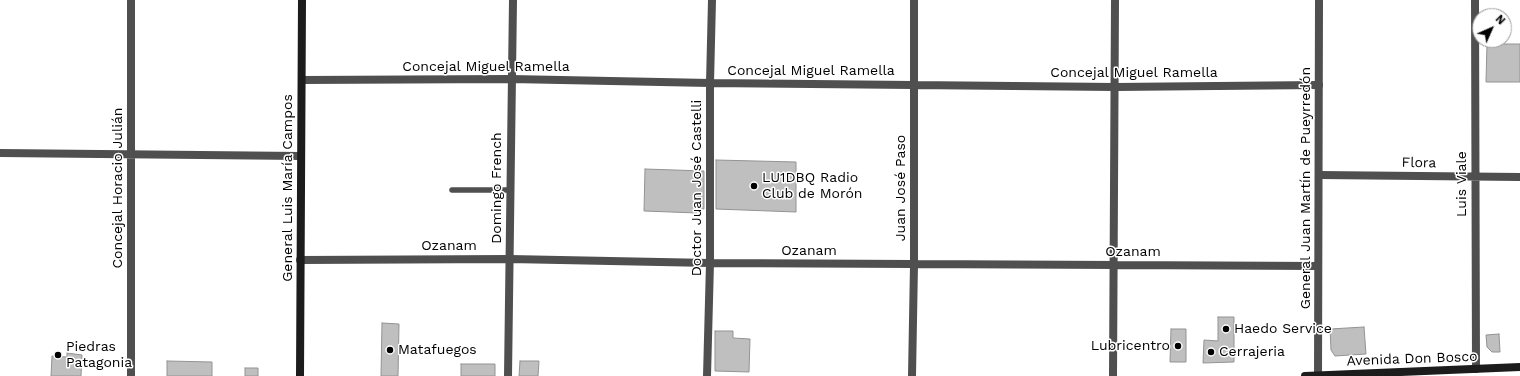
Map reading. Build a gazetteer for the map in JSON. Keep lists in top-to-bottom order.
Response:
{
  "streets": {
    "main road": ["General Luis María Campos", "Avenida Don Bosco"],
    "street": [
      "Concejal Miguel Ramella",
      "Flora",
      "Luis Viale",
      "Concejal Horacio Julián",
      "Domingo French",
      "Doctor Juan José Castelli",
      "Juan José Paso",
      "General Juan Martín de Pueyrredón",
      "Ozanam"
    ]
  },
  "crossings": [
    ["Concejal Miguel Ramella", "General Luis María Campos"],
    ["Concejal Miguel Ramella", "Domingo French"],
    ["Concejal Miguel Ramella", "Doctor Juan José Castelli"],
    ["Concejal Miguel Ramella", "Juan José Paso"],
    ["Concejal Miguel Ramella", "General Juan Martín de Pueyrredón"],
    ["Flora", "Luis Viale"],
    ["Flora", "General Juan Martín de Pueyrredón"],
    ["Luis Viale", "Avenida Don Bosco"],
    ["General Luis María Campos", "Ozanam"],
    ["Domingo French", "Ozanam"],
    ["Doctor Juan José Castelli", "Ozanam"],
    ["Juan José Paso", "Ozanam"],
    ["General Juan Martín de Pueyrredón", "Ozanam"],
    ["General Juan Martín de Pueyrredón", "Avenida Don Bosco"]
  ],
  "places": [
    "LU1DBQ Radio Club de Morón",
    "Haedo Service",
    "Lubricentro",
    "Matafuegos",
    "Cerrajeria",
    "Piedras Patagonia"
  ],
  "north": "top right"
}
